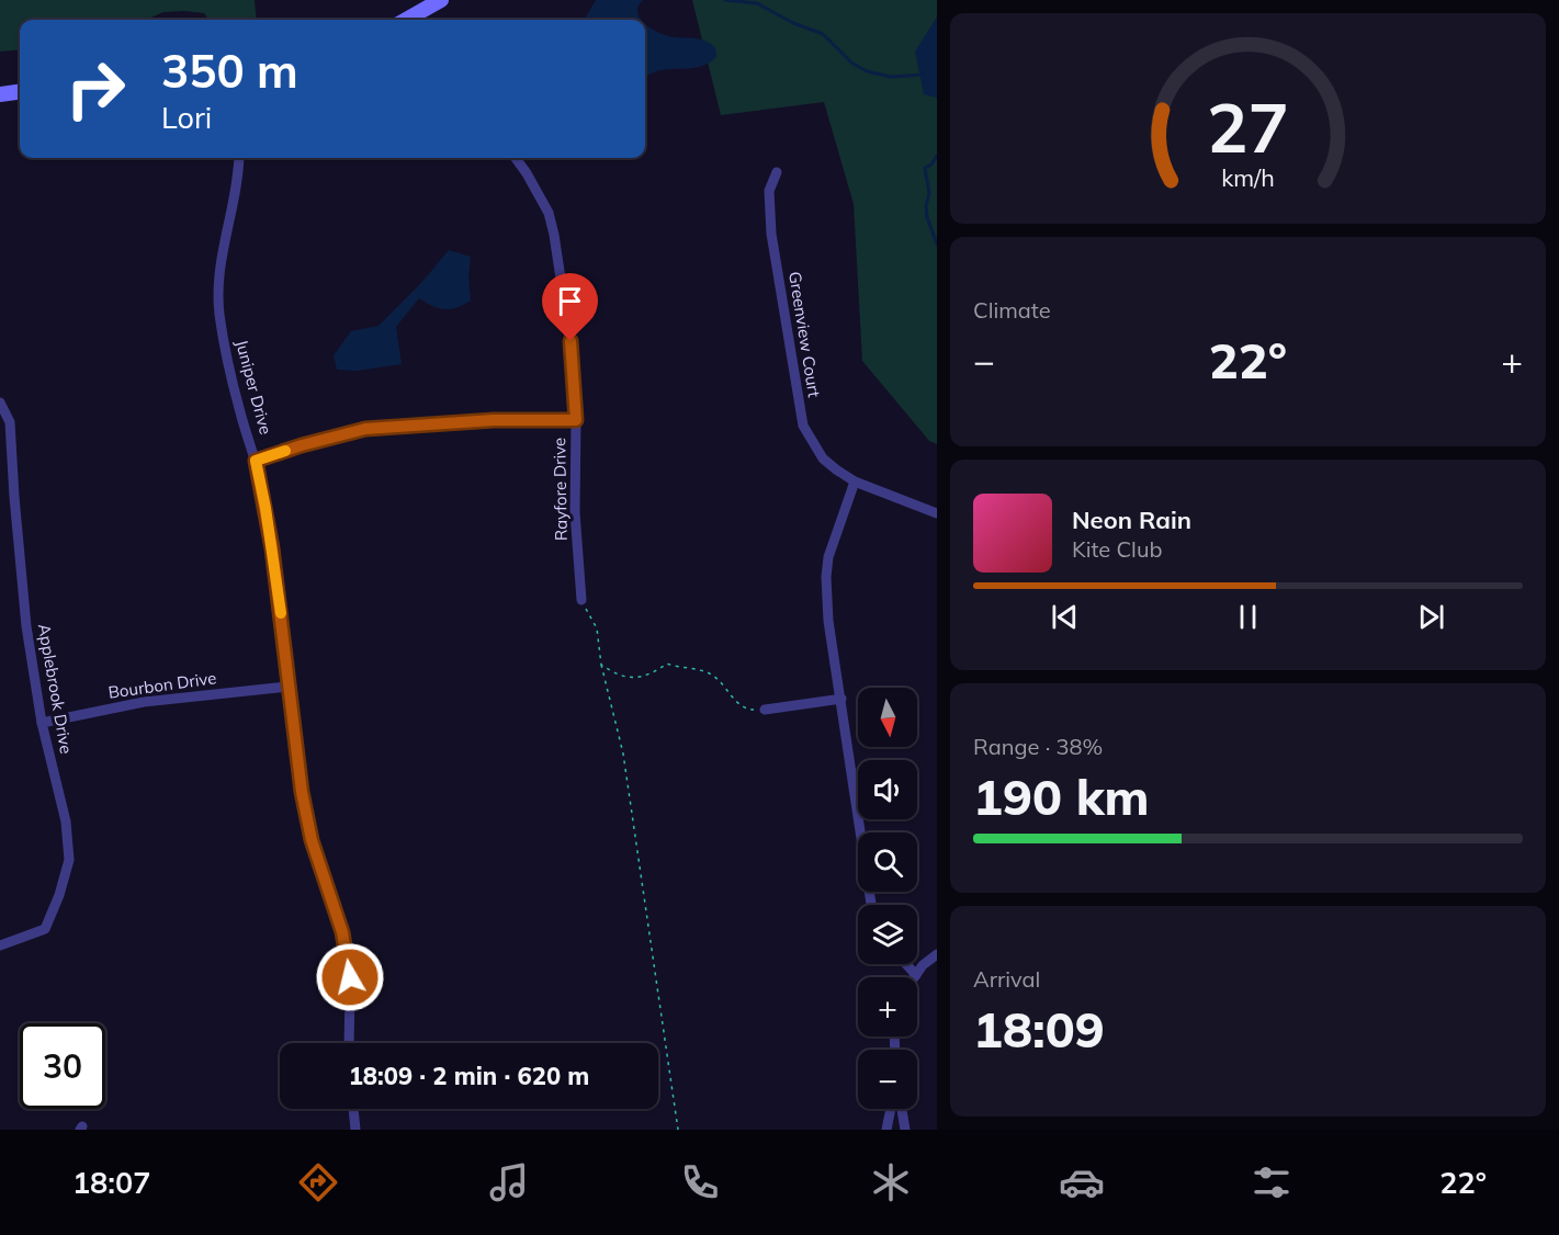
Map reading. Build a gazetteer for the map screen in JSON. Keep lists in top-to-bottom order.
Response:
{
  "streets": {
    "street": [
      "Greenview Court",
      "Juniper Drive",
      "Rayfore Drive",
      "Bourbon Drive",
      "Applebrook Drive"
    ]
  },
  "crossings": [
    ["Juniper Drive", "Bourbon Drive"],
    ["Bourbon Drive", "Applebrook Drive"]
  ],
  "north": "bottom",
  "page": {
    "turn": ["350 m", "Lori"],
    "tile": [
      "Climate",
      ["Range · 38%", "190 km"],
      ["Arrival", "18:09"]
    ],
    "heat": ["−", "22°", "+"],
    "song": ["Neon Rain", "Kite Club"],
    "map_buttons": ["+", "−"],
    "limit": "30",
    "trip": "18:09 · 2 min · 620 m",
    "tabs": ["18:07", "22°"],
    "gauge": ["27", "km/h"]
  }
}
